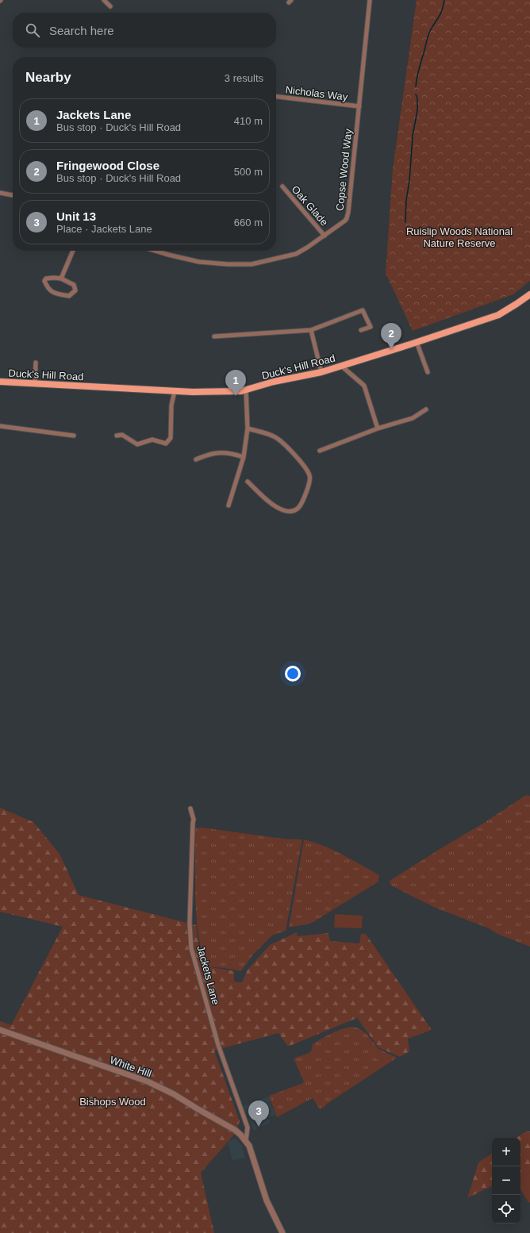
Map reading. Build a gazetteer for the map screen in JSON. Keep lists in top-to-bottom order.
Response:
{
  "streets": {
    "main road": ["Duck's Hill Road"],
    "street": [
      "Nicholas Way",
      "Copse Wood Way",
      "Oak Glade",
      "Jackets Lane",
      "White Hill"
    ]
  },
  "crossings": [
    ["Nicholas Way", "Copse Wood Way"],
    ["Copse Wood Way", "Oak Glade"],
    ["Jackets Lane", "White Hill"]
  ],
  "parks": ["Ruislip Woods National Nature Reserve", "Bishops Wood"],
  "page": {
    "search": "Search here",
    "heading": ["Nearby", "3 results"],
    "list": [
      {
        "mark": "1",
        "name": "Jackets Lane",
        "note": "Bus stop · Duck's Hill Road",
        "value": "410 m"
      },
      {
        "mark": "2",
        "name": "Fringewood Close",
        "note": "Bus stop · Duck's Hill Road",
        "value": "500 m"
      },
      {
        "mark": "3",
        "name": "Unit 13",
        "note": "Place · Jackets Lane",
        "value": "660 m"
      }
    ],
    "pins": ["2", "1", "3"],
    "map_buttons": ["+", "−"]
  }
}
